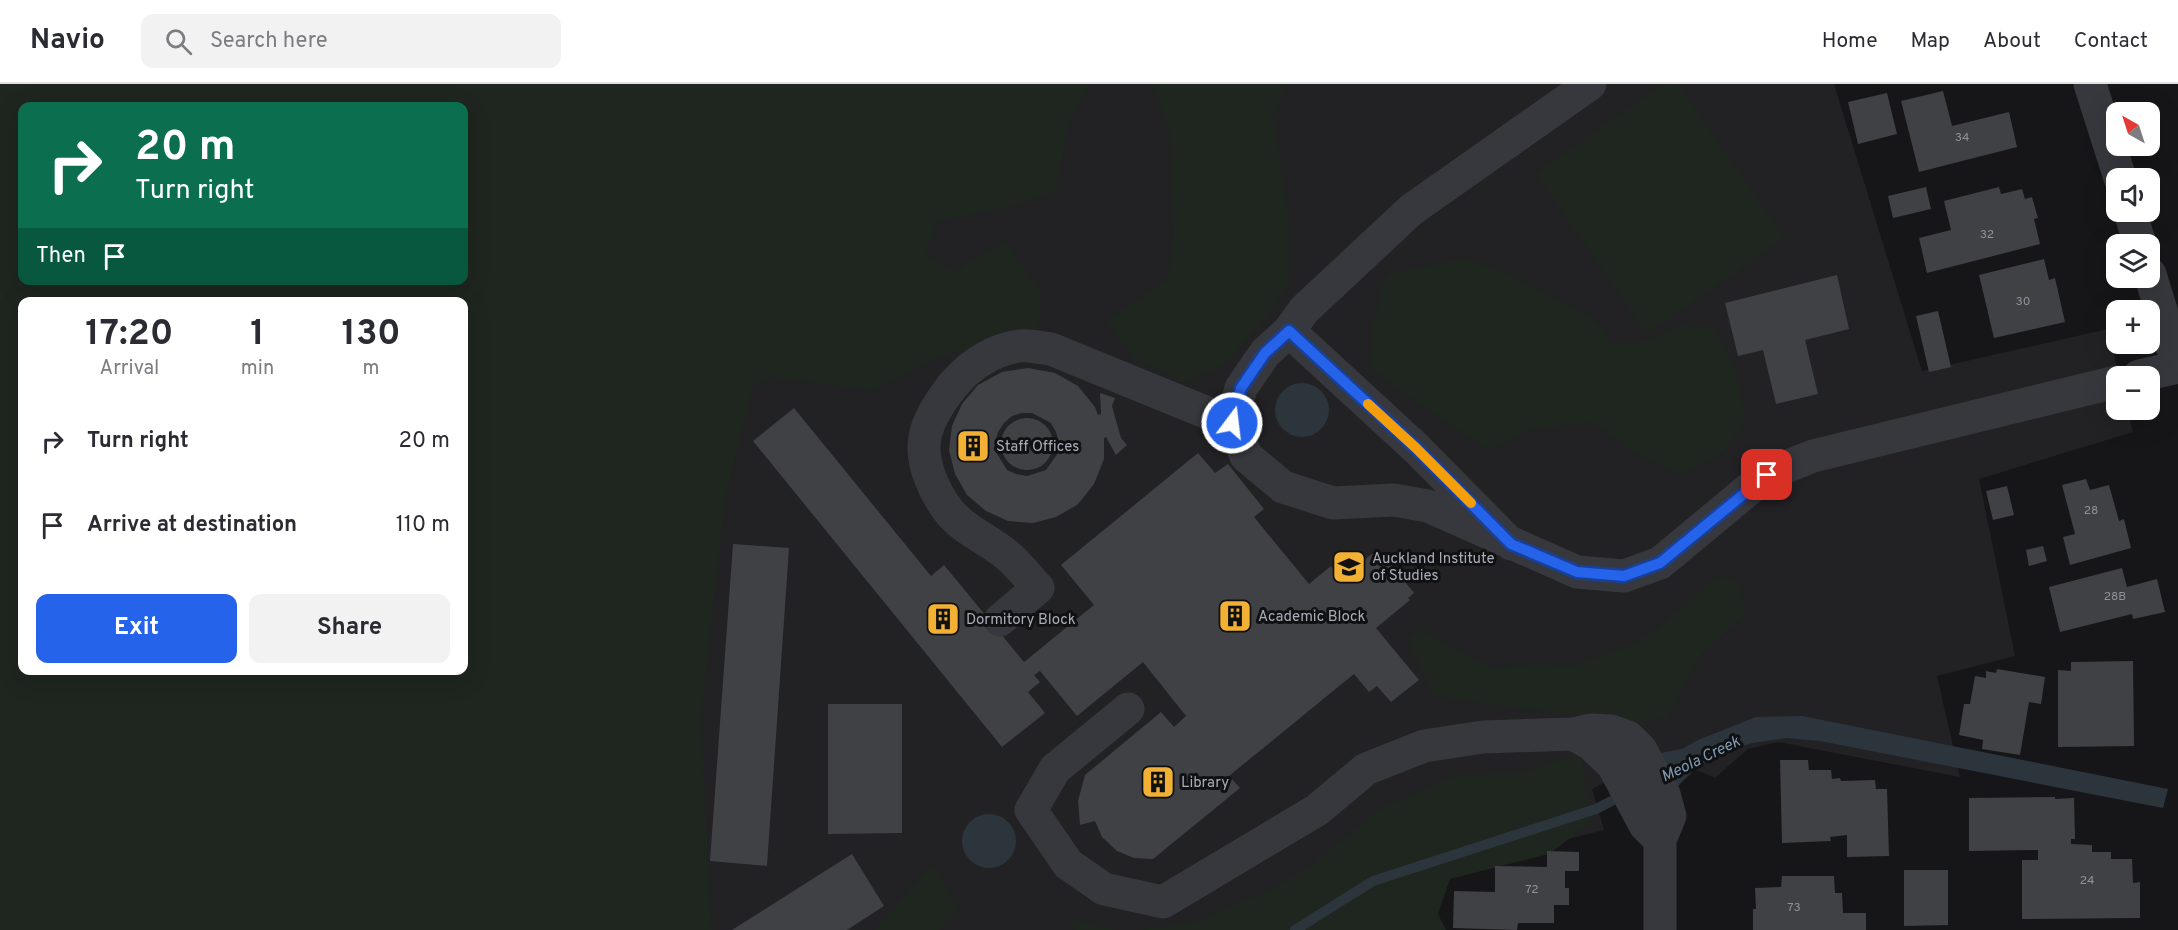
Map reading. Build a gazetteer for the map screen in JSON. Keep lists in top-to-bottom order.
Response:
{
  "water": ["Meola Creek"],
  "places": {
    "building": [
      "Staff Offices",
      "Academic Block",
      "Dormitory Block",
      "Library"
    ],
    "school or university": ["Auckland Institute of Studies"]
  },
  "house_numbers": [
    "34",
    "32",
    "30",
    "28",
    "28B",
    "24",
    "72",
    "73"
  ],
  "north": "top left",
  "page": {
    "header": "Navio",
    "search": "Search here",
    "nav": [
      "Home",
      "Map",
      "About",
      "Contact"
    ],
    "map_buttons": ["+", "−"],
    "turn": ["20 m", "Turn right"],
    "then": "Then",
    "eta": [
      "17:20",
      "Arrival",
      "1",
      "min",
      "130",
      "m"
    ],
    "list": [
      {
        "name": "Turn right",
        "value": "20 m"
      },
      {
        "name": "Arrive at destination",
        "value": "110 m"
      }
    ],
    "buttons": ["Exit", "Share"]
  }
}
